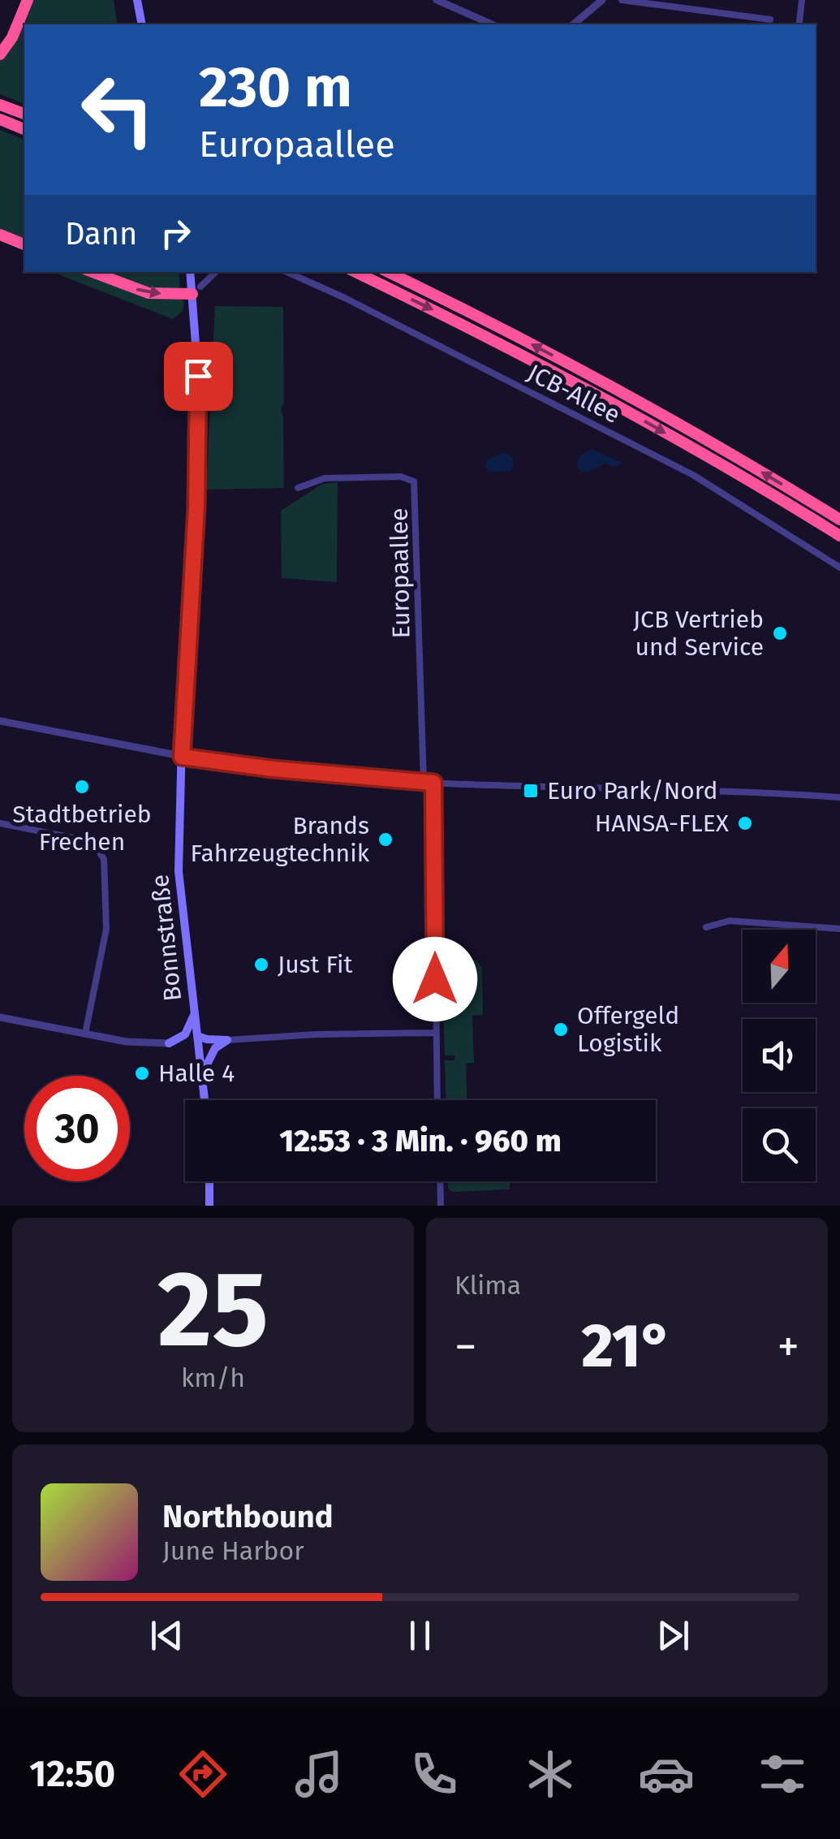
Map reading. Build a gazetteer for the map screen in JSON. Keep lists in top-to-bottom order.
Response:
{
  "streets": {
    "main road": ["Bonnstraße"],
    "street": ["JCB-Allee", "Europaallee"]
  },
  "places": {
    "other": [
      "JCB Vertrieb und Service",
      "Stadtbetrieb Frechen",
      "HANSA-FLEX",
      "Brands Fahrzeugtechnik",
      "Just Fit",
      "Offergeld Logistik",
      "Halle 4"
    ],
    "transit": ["Euro Park/Nord"]
  },
  "north": "top",
  "page": {
    "turn": ["230 m", "Europaallee"],
    "then": "Dann",
    "limit": "30",
    "trip": "12:53 · 3 Min. · 960 m",
    "tile": [
      ["25", "km/h"],
      "Klima"
    ],
    "heat": ["−", "21°", "+"],
    "song": ["Northbound", "June Harbor"],
    "tabs": "12:50"
  }
}
